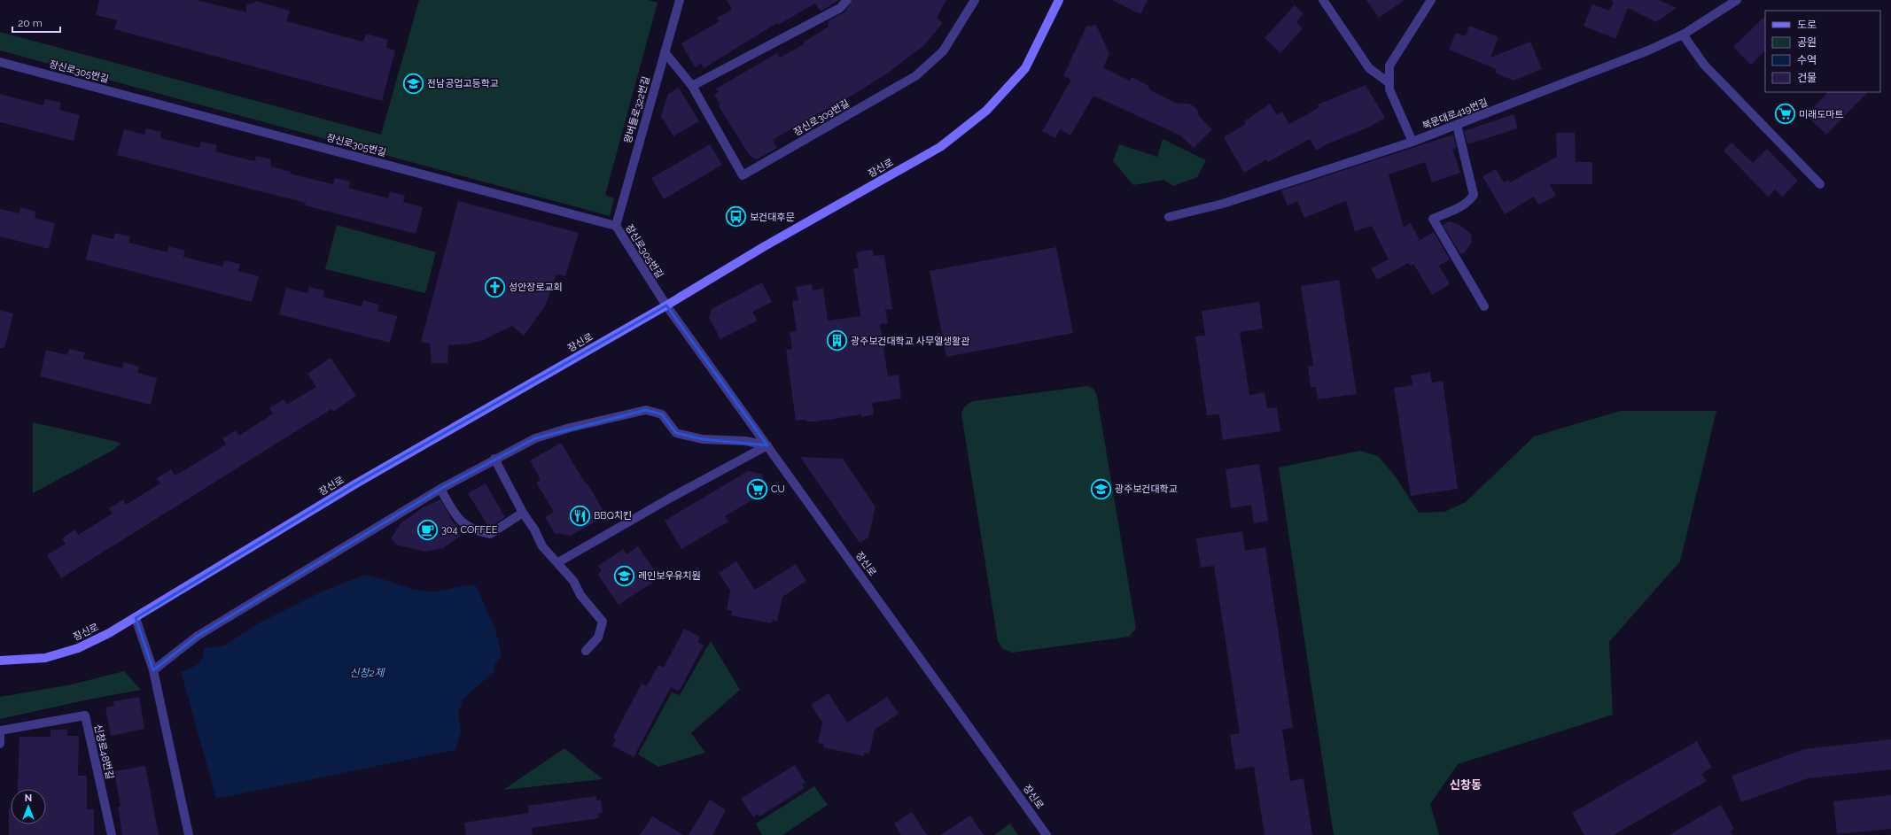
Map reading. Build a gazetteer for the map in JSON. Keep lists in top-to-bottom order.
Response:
{
  "streets": {
    "main road": ["장신로"],
    "street": [
      "장신로305번길",
      "왕버들로322번길",
      "북문대로419번길",
      "장신로309번길",
      "신창로48번길"
    ]
  },
  "crossings": [
    ["장신로305번길", "왕버들로322번길"],
    ["장신로305번길", "장신로"],
    ["왕버들로322번길", "장신로309번길"]
  ],
  "districts": ["신창동"],
  "water": ["신창2제"],
  "places": {
    "school or university": ["전남공업고등학교", "광주보건대학교", "레인보우유치원"],
    "supermarket": ["미래도마트", "CU"],
    "bus stop": ["보건대후문"],
    "church": ["성안장로교회"],
    "building": ["광주보건대학교 사무엘생활관"],
    "restaurant": ["BBQ치킨"],
    "cafe": ["304 COFFEE"]
  },
  "legend": [
    "도로",
    "공원",
    "수역",
    "건물"
  ],
  "scale_bar": "20 m",
  "north": "top"
}
